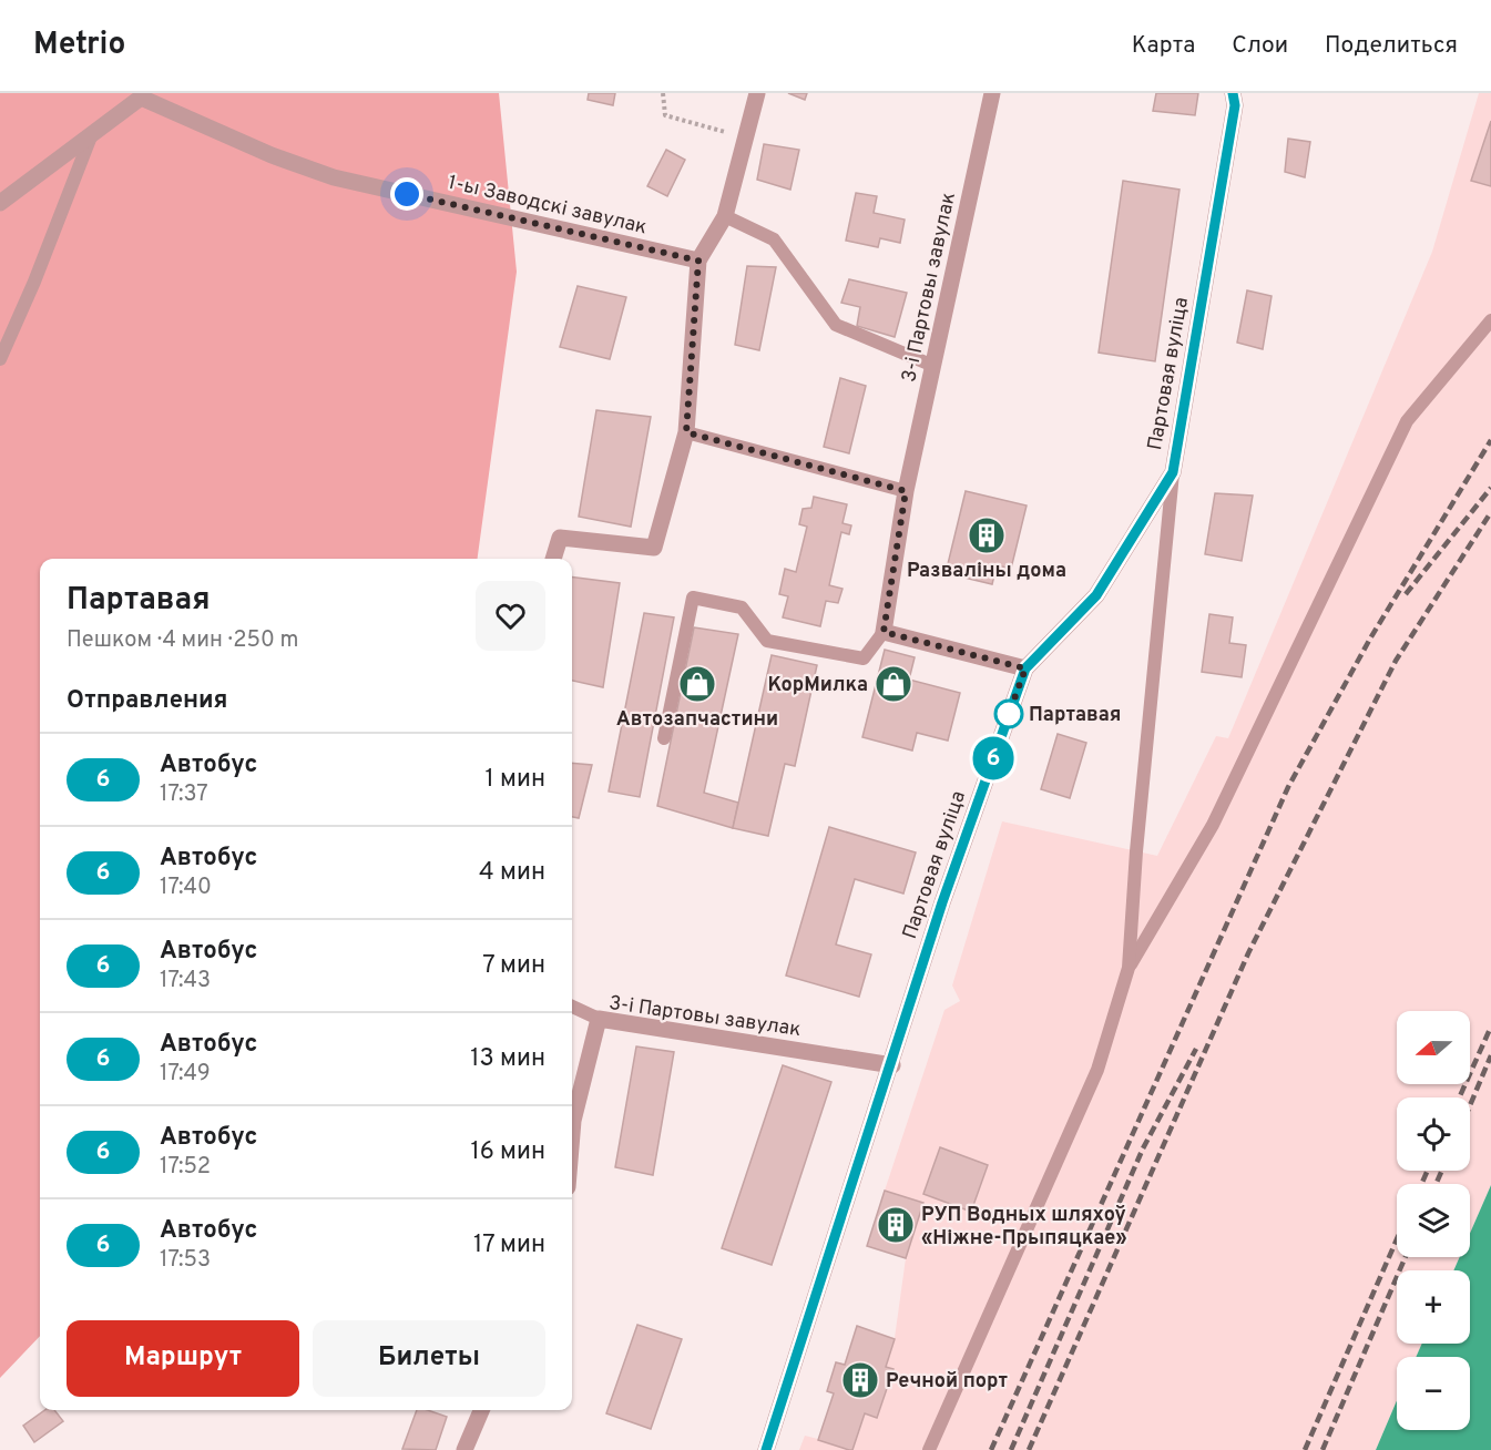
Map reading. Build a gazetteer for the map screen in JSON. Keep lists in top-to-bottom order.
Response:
{
  "streets": {
    "street": ["1-ы Заводскі завулак", "3-і Партовы завулак", "Партовая вуліца"]
  },
  "crossings": [
    ["3-і Партовы завулак", "Партовая вуліца"]
  ],
  "places": {
    "building": ["Разваліны дома", "РУП Водных шляхоў «Ніжне-Прыпяцкае»", "Речной порт"],
    "shop": ["Автозапчастини", "КорМилка"],
    "other": ["Партавая"]
  },
  "lines": ["bus line 6"],
  "north": "left",
  "page": {
    "header": "Metrio",
    "nav": ["Карта", "Слои", "Поделиться"],
    "on_map": "6",
    "heading": [
      ["Партавая", "Пешком · 4 мин · 250 m"],
      "Отправления"
    ],
    "list": [
      {
        "mark": "6",
        "name": "Автобус",
        "note": "17:37",
        "value": "1 мин"
      },
      {
        "mark": "6",
        "name": "Автобус",
        "note": "17:40",
        "value": "4 мин"
      },
      {
        "mark": "6",
        "name": "Автобус",
        "note": "17:43",
        "value": "7 мин"
      },
      {
        "mark": "6",
        "name": "Автобус",
        "note": "17:49",
        "value": "13 мин"
      },
      {
        "mark": "6",
        "name": "Автобус",
        "note": "17:52",
        "value": "16 мин"
      },
      {
        "mark": "6",
        "name": "Автобус",
        "note": "17:53",
        "value": "17 мин"
      }
    ],
    "map_buttons": ["+", "−"],
    "buttons": ["Маршрут", "Билеты"]
  }
}
